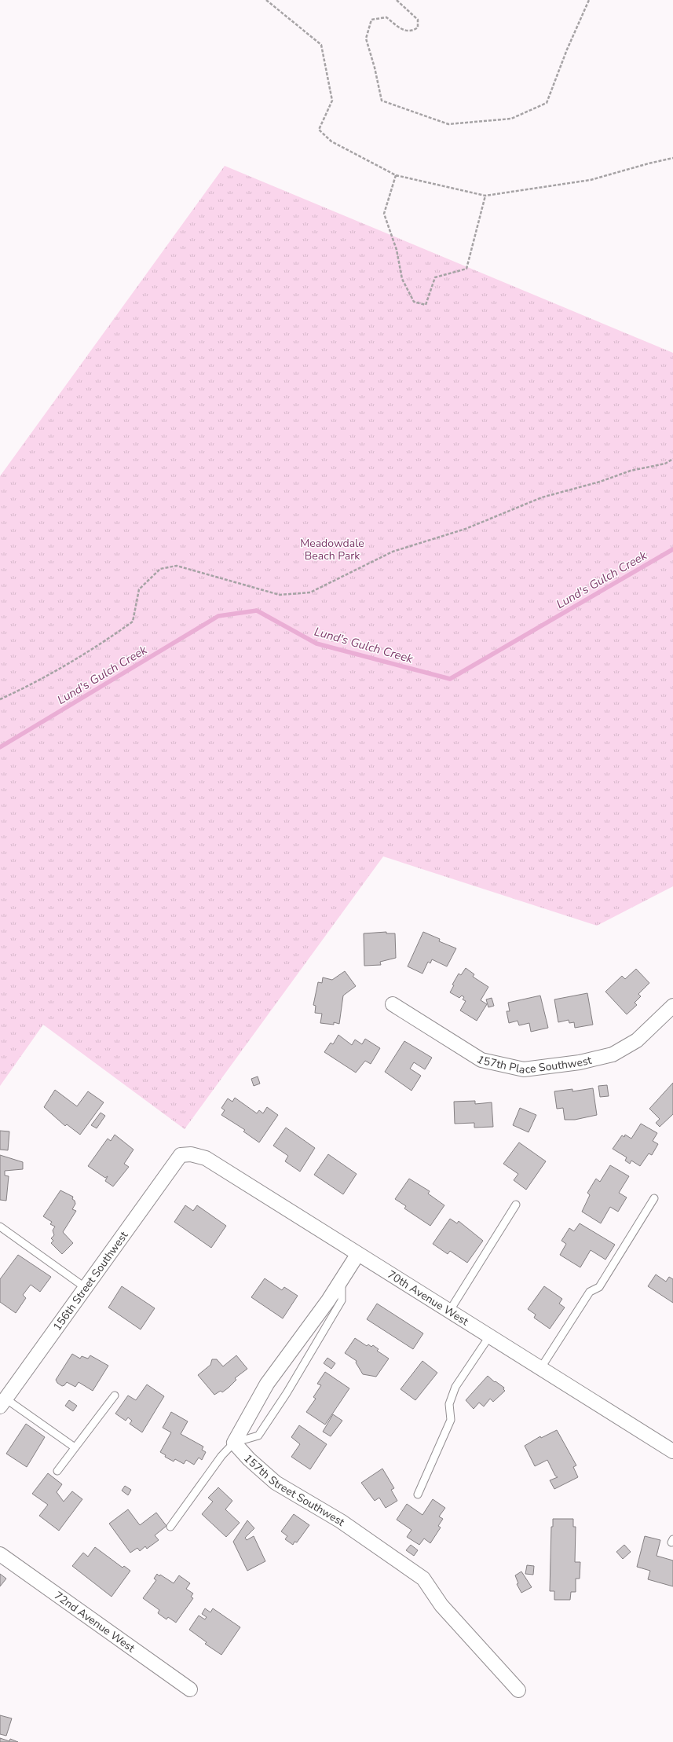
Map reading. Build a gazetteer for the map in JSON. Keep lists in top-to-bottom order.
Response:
{
  "streets": {
    "street": [
      "157th Place Southwest",
      "156th Street Southwest",
      "70th Avenue West",
      "157th Street Southwest",
      "72nd Avenue West"
    ]
  },
  "crossings": [
    ["156th Street Southwest", "70th Avenue West"]
  ],
  "water": ["Lund's Gulch Creek"],
  "parks": ["Meadowdale Beach Park"]
}
